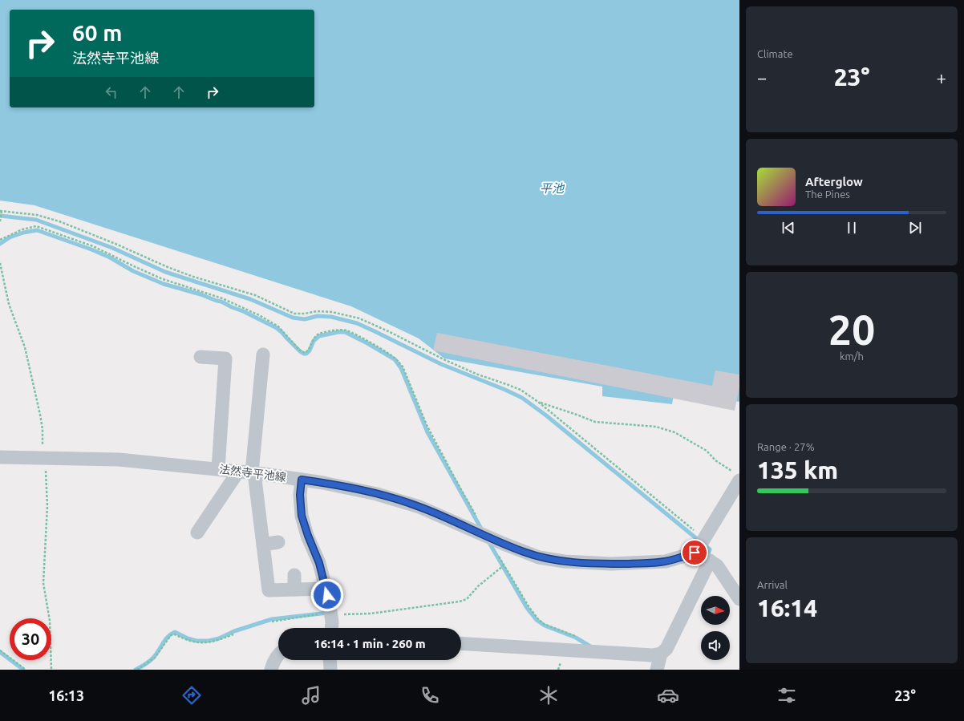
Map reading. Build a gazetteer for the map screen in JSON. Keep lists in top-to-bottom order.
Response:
{
  "streets": {
    "street": ["法然寺平池線"]
  },
  "water": ["平池"],
  "north": "right",
  "page": {
    "tile": [
      "Climate",
      ["20", "km/h"],
      ["Range · 27%", "135 km"],
      ["Arrival", "16:14"]
    ],
    "turn": ["60 m", "法然寺平池線"],
    "heat": ["−", "23°", "+"],
    "song": ["Afterglow", "The Pines"],
    "limit": "30",
    "trip": "16:14 · 1 min · 260 m",
    "tabs": ["16:13", "23°"]
  }
}
